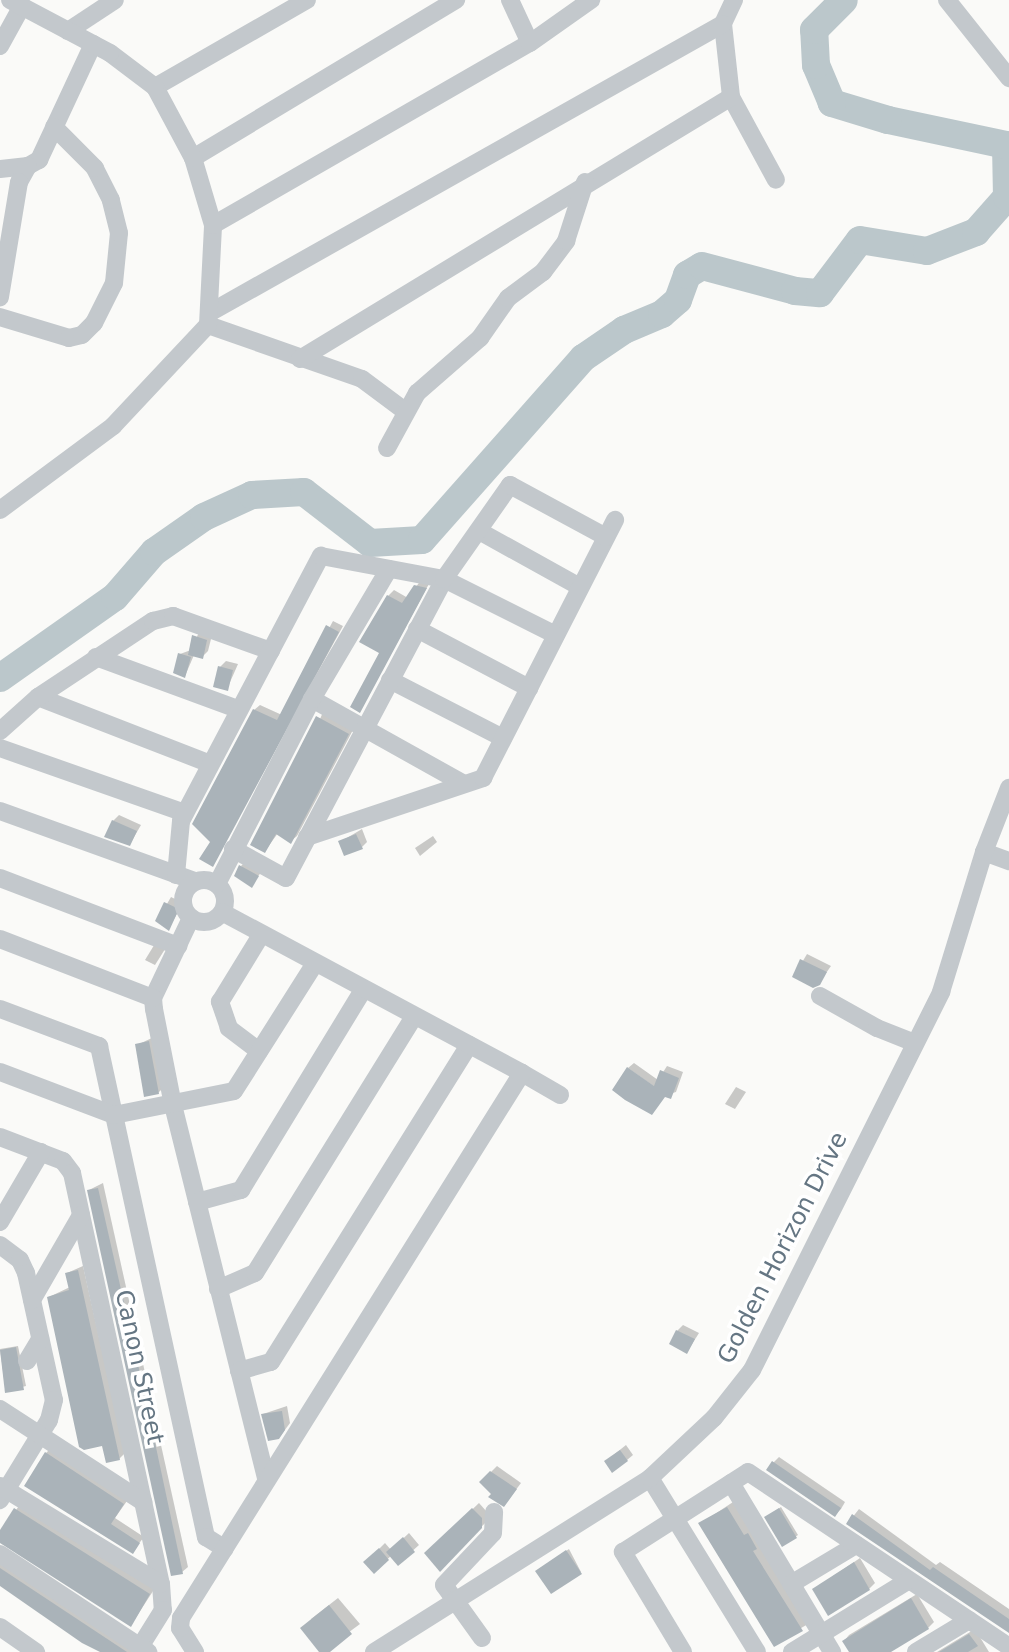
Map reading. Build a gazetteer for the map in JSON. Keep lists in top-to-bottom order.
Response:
{
  "streets": {
    "street": ["Golden Horizon Drive", "Canon Street"]
  }
}
